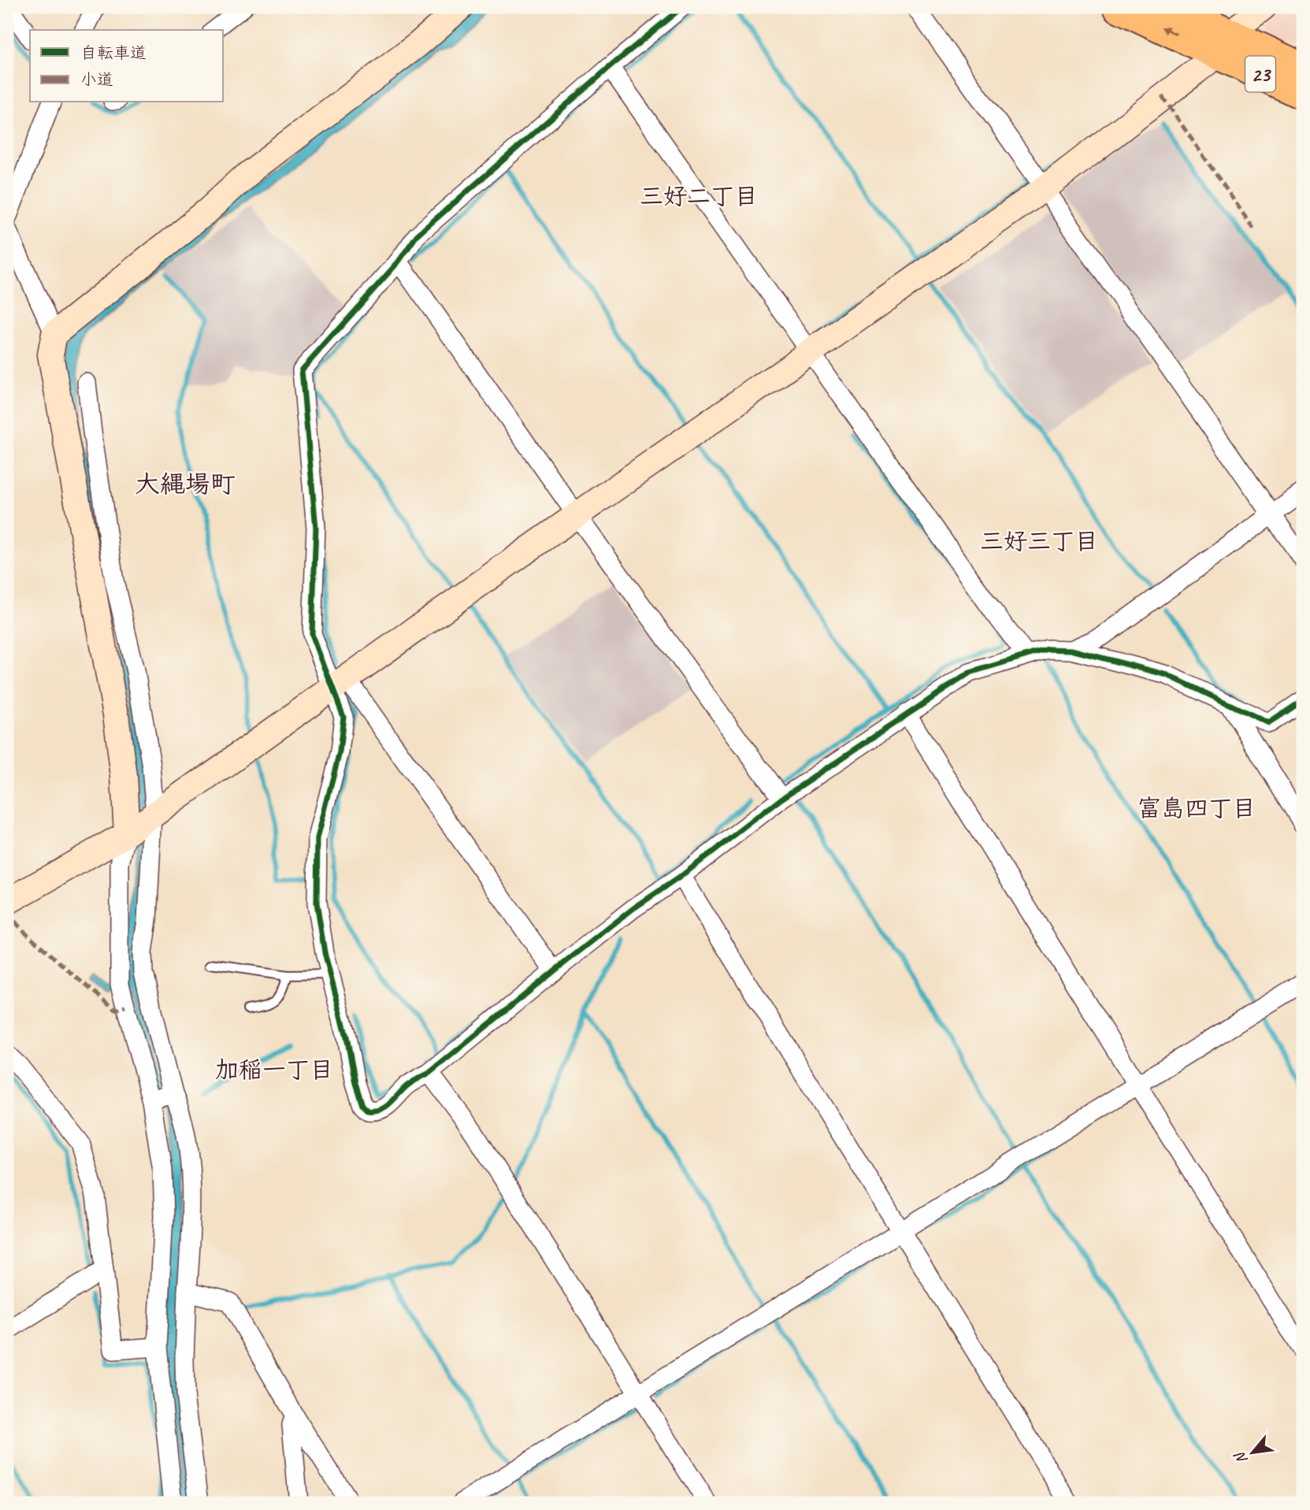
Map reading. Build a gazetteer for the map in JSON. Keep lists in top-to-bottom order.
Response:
{
  "streets": {
    "highway": ["23"]
  },
  "districts": [
    "三好二丁目",
    "大縄場町",
    "三好三丁目",
    "富島四丁目",
    "加稲一丁目"
  ],
  "legend": ["自転車道", "小道"],
  "north": "bottom left"
}
